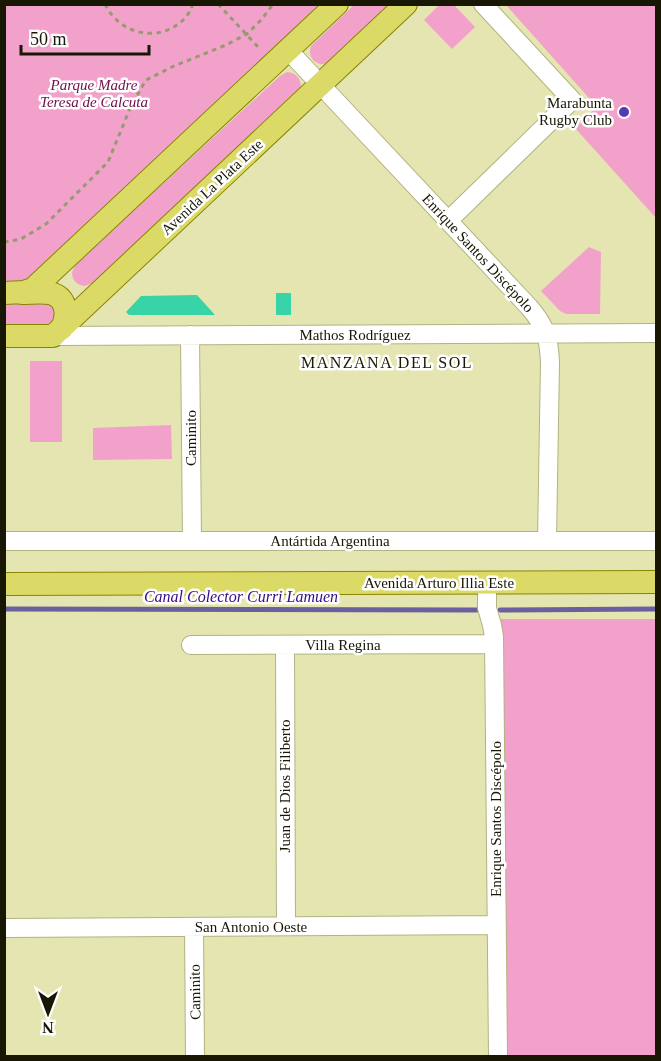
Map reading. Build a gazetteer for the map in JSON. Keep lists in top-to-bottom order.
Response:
{
  "streets": {
    "main road": ["Avenida La Plata Este", "Avenida Arturo Illia Este"],
    "street": [
      "Enrique Santos Discépolo",
      "Mathos Rodríguez",
      "Caminito",
      "Antártida Argentina",
      "Villa Regina",
      "Juan de Dios Filiberto",
      "San Antonio Oeste"
    ]
  },
  "crossings": [
    ["Avenida La Plata Este", "Enrique Santos Discépolo"],
    ["Avenida La Plata Este", "Mathos Rodríguez"],
    ["Enrique Santos Discépolo", "Mathos Rodríguez"],
    ["Enrique Santos Discépolo", "Antártida Argentina"],
    ["Enrique Santos Discépolo", "Avenida Arturo Illia Este"],
    ["Enrique Santos Discépolo", "Villa Regina"],
    ["Enrique Santos Discépolo", "San Antonio Oeste"],
    ["Mathos Rodríguez", "Caminito"],
    ["Caminito", "Antártida Argentina"],
    ["Caminito", "San Antonio Oeste"],
    ["Villa Regina", "Juan de Dios Filiberto"],
    ["Juan de Dios Filiberto", "San Antonio Oeste"]
  ],
  "districts": ["MANZANA DEL SOL"],
  "water": ["Canal Colector Curri Lamuen"],
  "parks": ["Parque Madre Teresa de Calcuta"],
  "places": ["Marabunta Rugby Club"],
  "scale_bar": "50 m",
  "north": "bottom"
}
